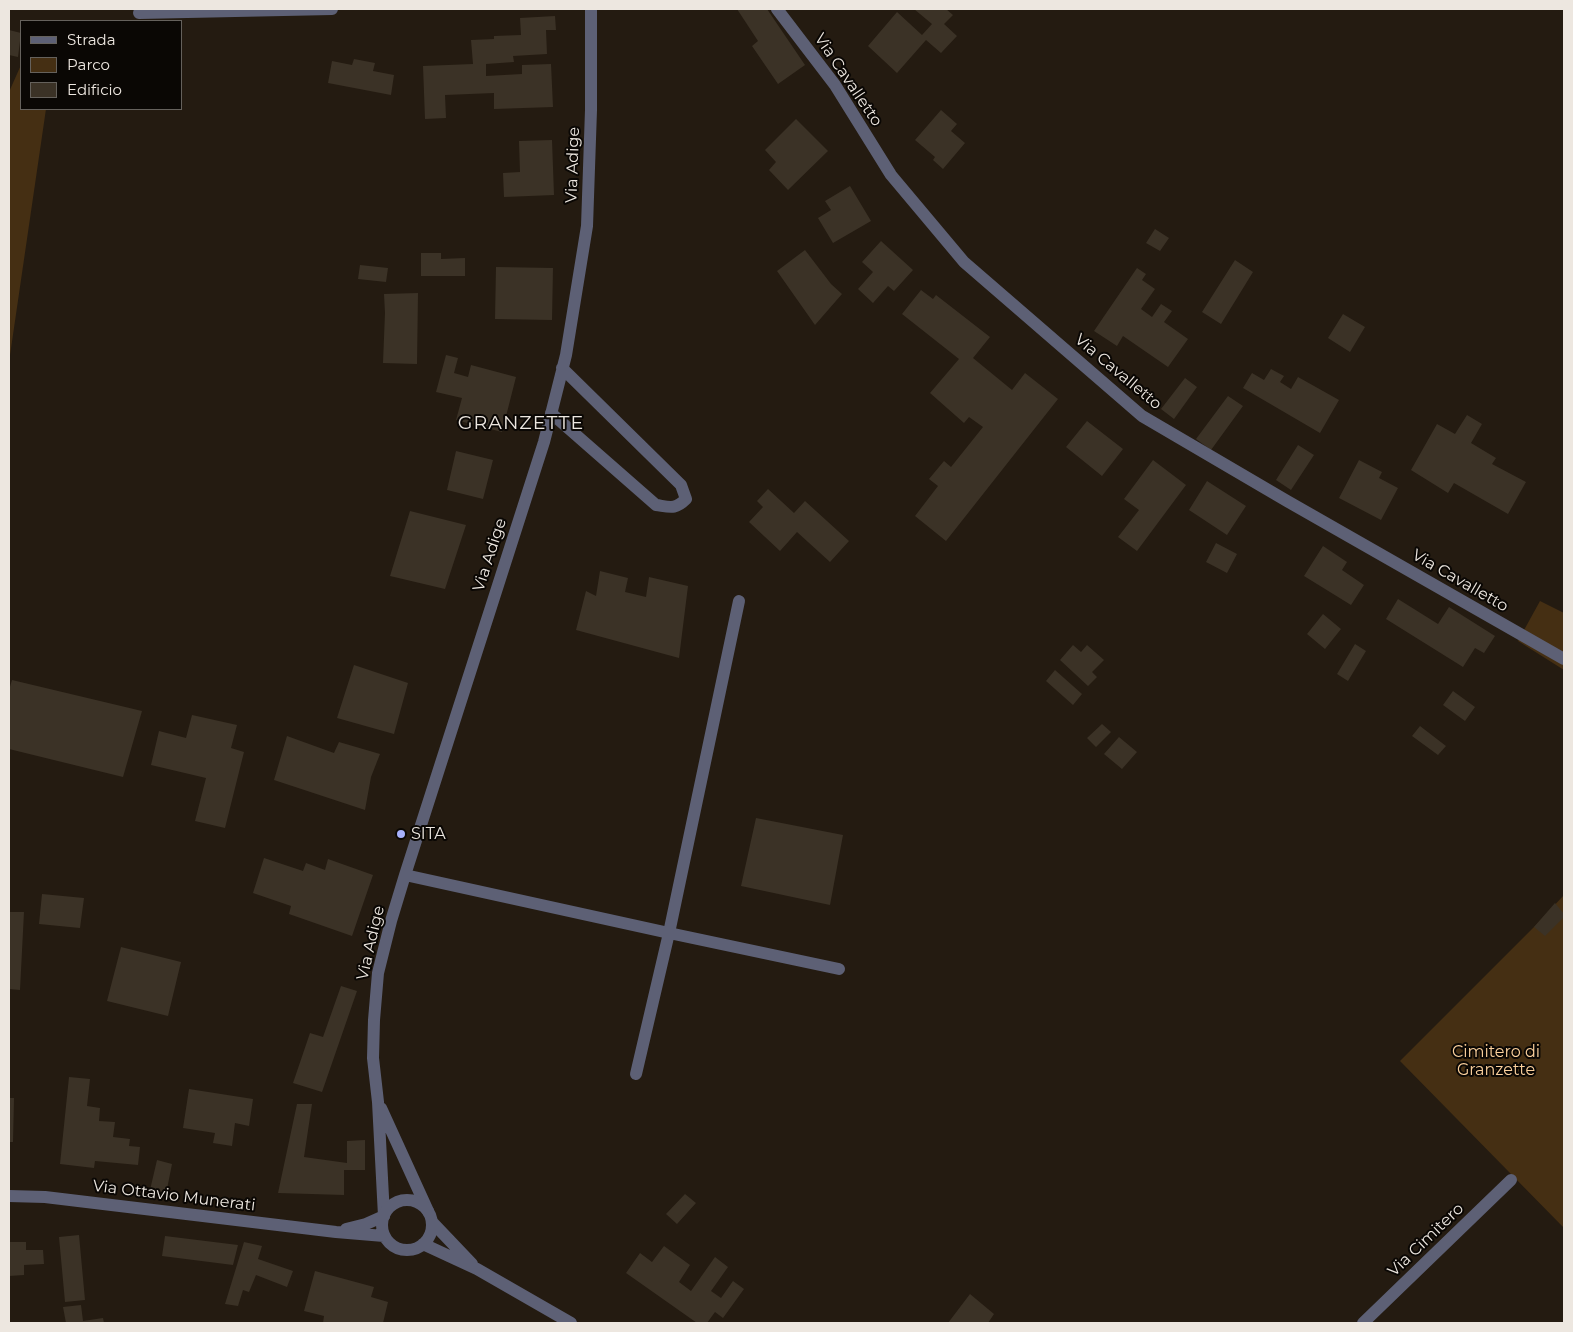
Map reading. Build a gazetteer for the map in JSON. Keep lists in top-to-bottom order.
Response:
{
  "streets": {
    "street": [
      "Via Cavalletto",
      "Via Adige",
      "Via Ottavio Munerati",
      "Via Cimitero"
    ]
  },
  "crossings": [
    ["Via Adige", "Via Ottavio Munerati"]
  ],
  "districts": ["GRANZETTE"],
  "parks": ["Cimitero di Granzette"],
  "places": ["SITA"],
  "legend": ["Strada", "Parco", "Edificio"]
}
